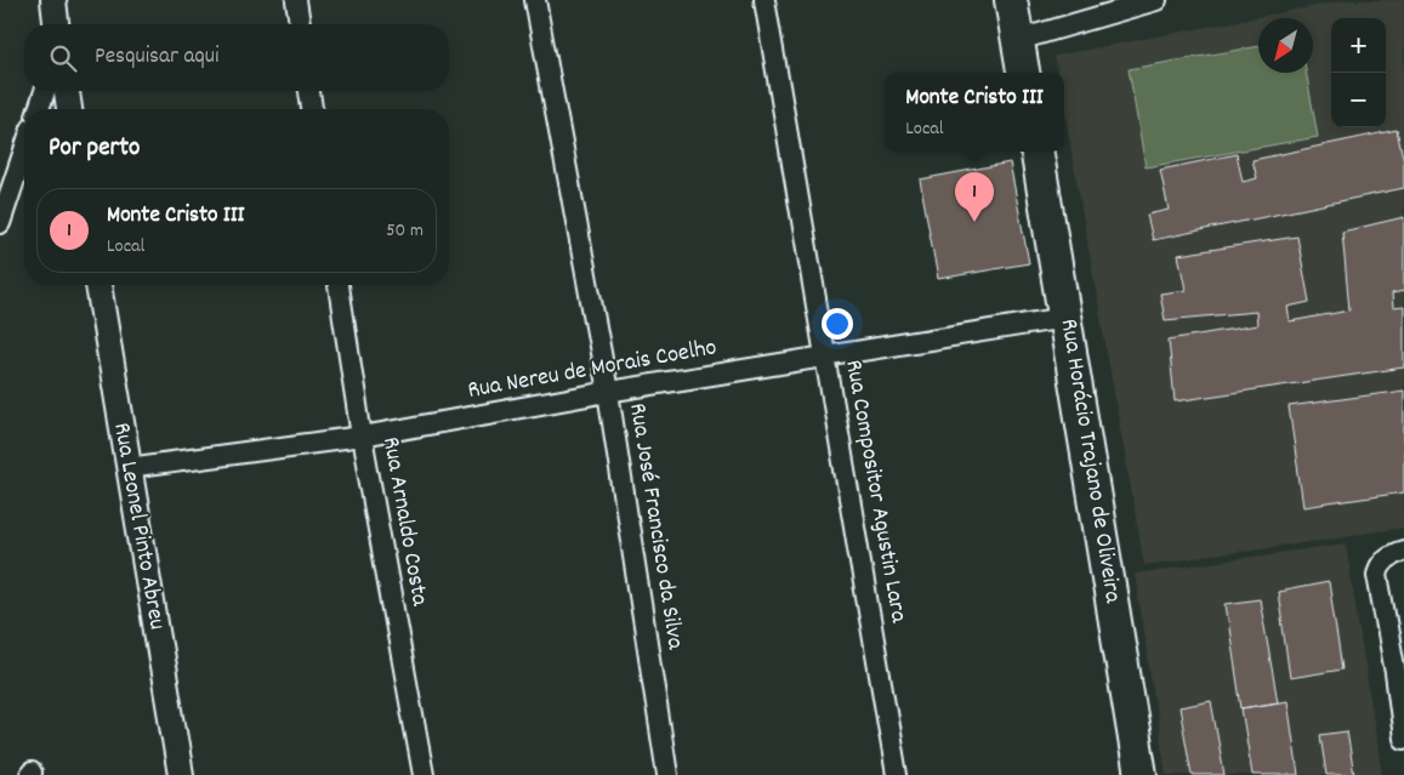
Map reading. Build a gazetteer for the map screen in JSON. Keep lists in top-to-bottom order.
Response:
{
  "streets": {
    "main road": ["Rua Horácio Trajano de Oliveira"],
    "street": [
      "Rua Nereu de Morais Coelho",
      "Rua Compositor Agustin Lara",
      "Rua Arnaldo Costa",
      "Rua Leonel Pinto Abreu",
      "Rua José Francisco da Silva"
    ]
  },
  "crossings": [
    ["Rua Nereu de Morais Coelho", "Rua Horácio Trajano de Oliveira"],
    ["Rua Nereu de Morais Coelho", "Rua Compositor Agustin Lara"],
    ["Rua Nereu de Morais Coelho", "Rua Arnaldo Costa"],
    ["Rua Nereu de Morais Coelho", "Rua Leonel Pinto Abreu"],
    ["Rua Nereu de Morais Coelho", "Rua José Francisco da Silva"]
  ],
  "north": "bottom left",
  "page": {
    "map_buttons": ["+", "−"],
    "search": "Pesquisar aqui",
    "popup": ["Monte Cristo III", "Local"],
    "heading": "Por perto",
    "pins": "1",
    "list": [
      {
        "mark": "1",
        "name": "Monte Cristo III",
        "note": "Local",
        "value": "50 m"
      }
    ]
  }
}
